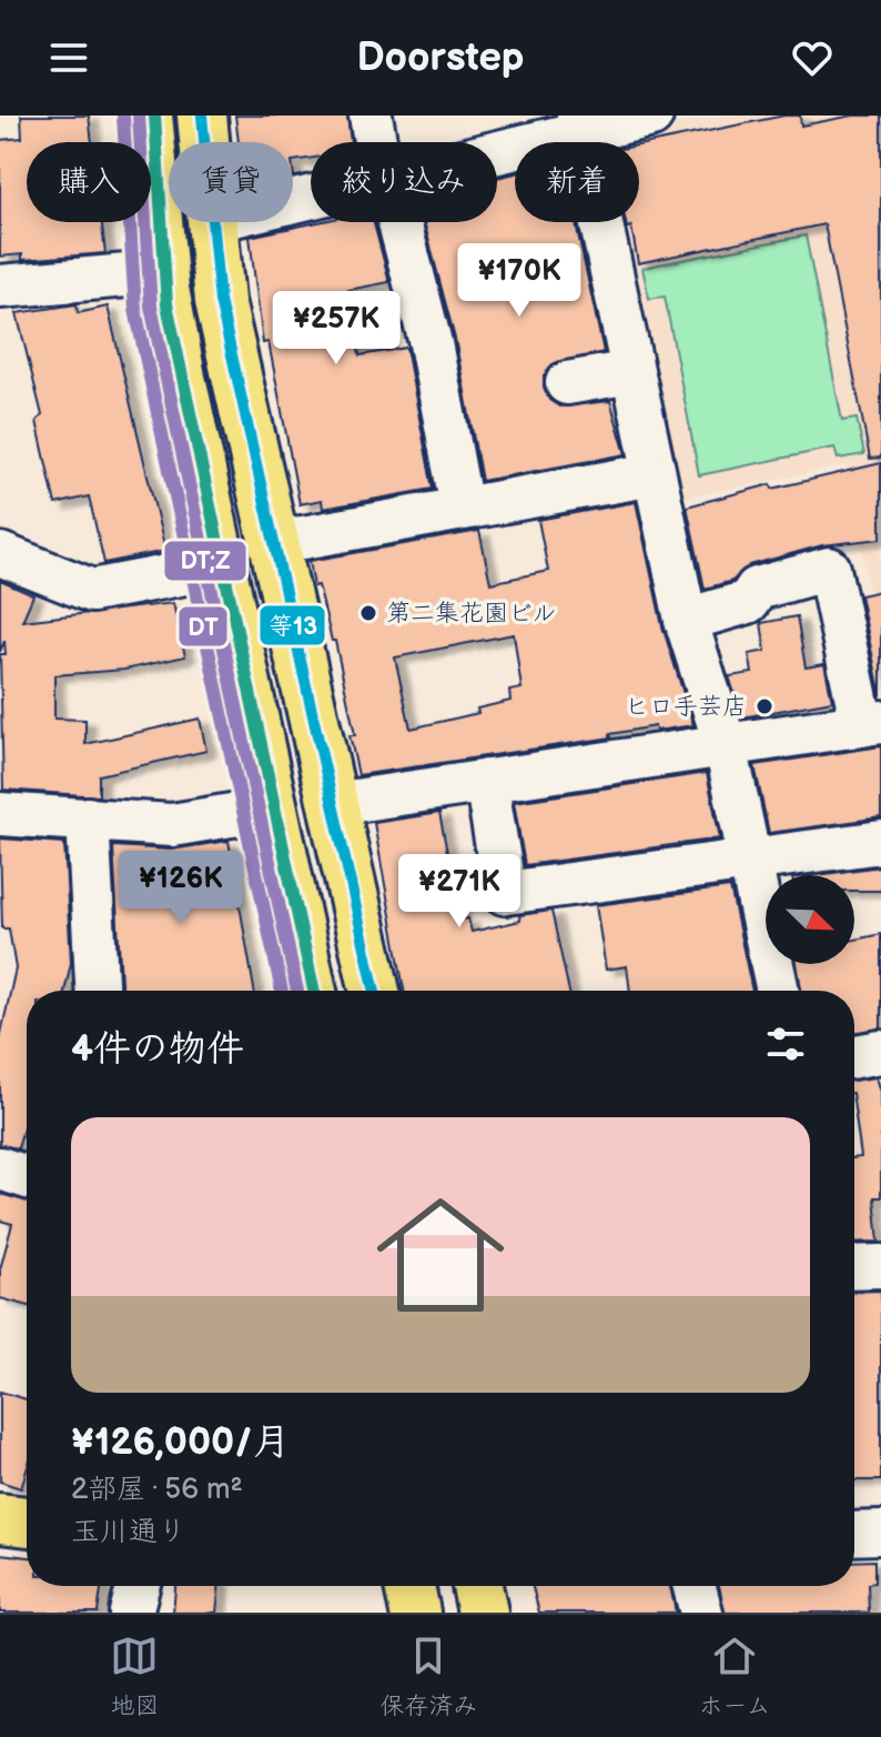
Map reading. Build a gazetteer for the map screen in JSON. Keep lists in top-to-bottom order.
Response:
{
  "places": ["第二集花園ビル", "ヒロ手芸店"],
  "lines": ["transit line DT;Z", "transit line DT", "transit line 等13"],
  "north": "bottom right",
  "page": {
    "header": "Doorstep",
    "chip": [
      "購入",
      "賃貸",
      "絞り込み",
      "新着"
    ],
    "price": [
      "¥170K",
      "¥257K",
      "¥126K",
      "¥271K"
    ],
    "heading": "4件の物件",
    "list": [
      {
        "name": "¥126,000/月",
        "note": "2部屋 · 56 m² · 玉川通り"
      }
    ],
    "tabs": ["地図", "保存済み", "ホーム"]
  }
}
